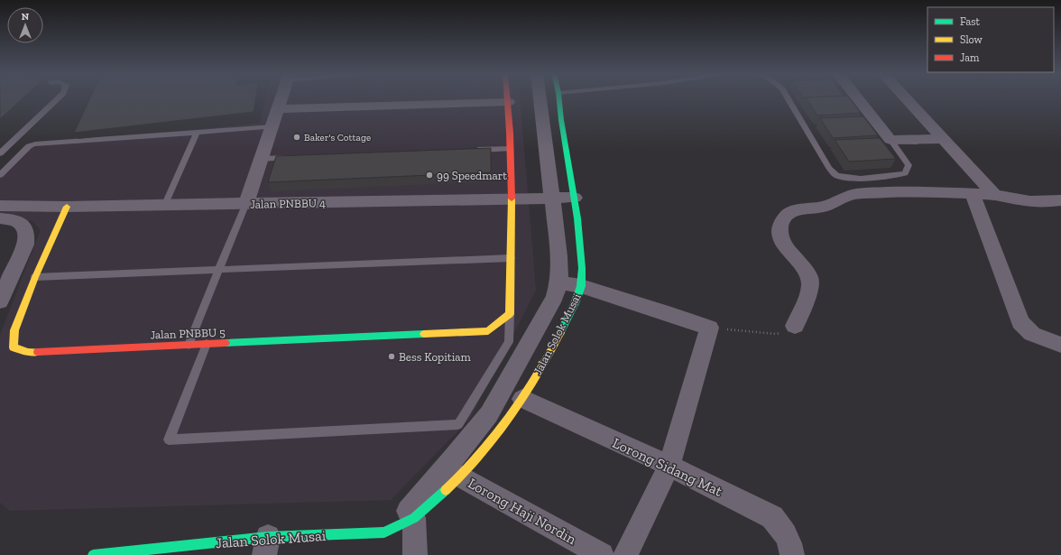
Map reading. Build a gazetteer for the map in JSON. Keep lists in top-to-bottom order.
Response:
{
  "streets": {
    "street": [
      "Jalan PNBBU 4",
      "Jalan PNBBU 5",
      "Jalan Solok Musai",
      "Lorong Sidang Mat",
      "Lorong Haji Nordin"
    ]
  },
  "crossings": [
    ["Jalan PNBBU 4", "Jalan PNBBU 5"],
    ["Jalan PNBBU 4", "Jalan Solok Musai"],
    ["Jalan Solok Musai", "Lorong Sidang Mat"],
    ["Jalan Solok Musai", "Lorong Haji Nordin"]
  ],
  "places": ["Baker's Cottage", "99 Speedmart", "Bess Kopitiam"],
  "legend": ["Fast", "Slow", "Jam"],
  "north": "top"
}
